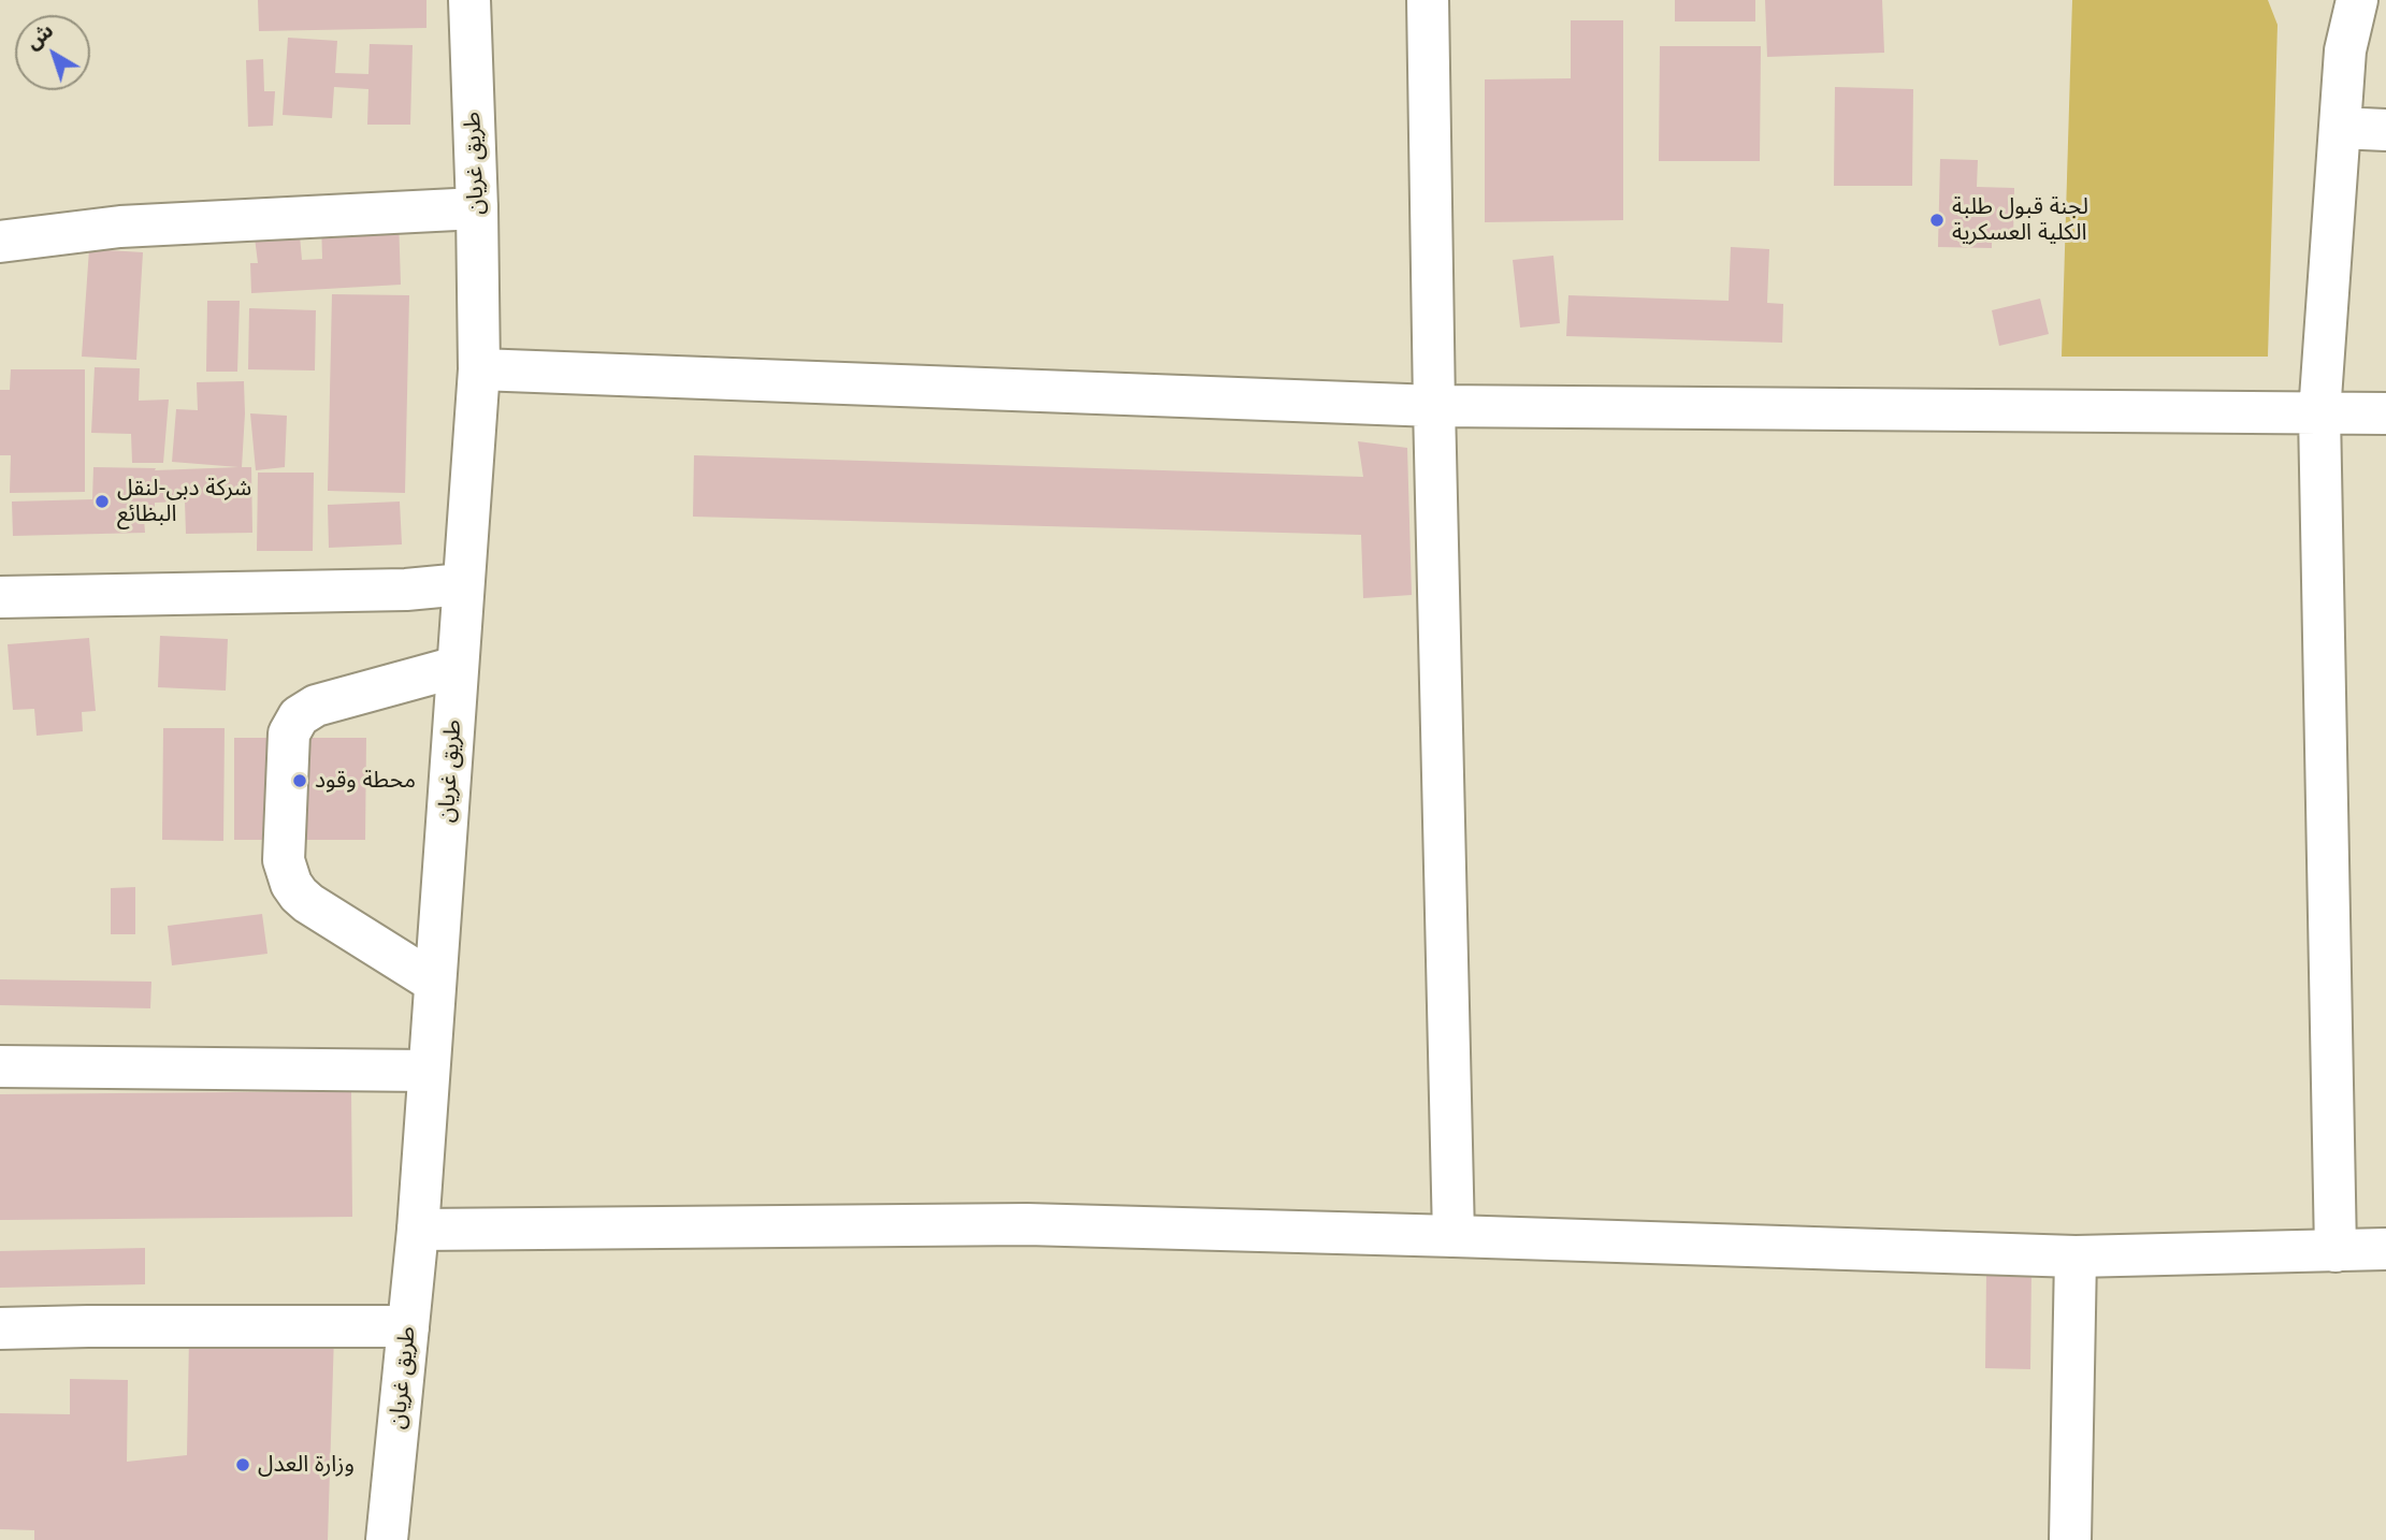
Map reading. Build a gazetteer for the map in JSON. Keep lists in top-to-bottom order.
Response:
{
  "streets": {
    "main road": ["طريق غريان"]
  },
  "places": [
    "لجنة قبول طلبة الكلية العسكرية",
    "شركة دبي-لنقل البظائع",
    "محطة وقود",
    "وزارة العدل"
  ],
  "north": "top left"
}
